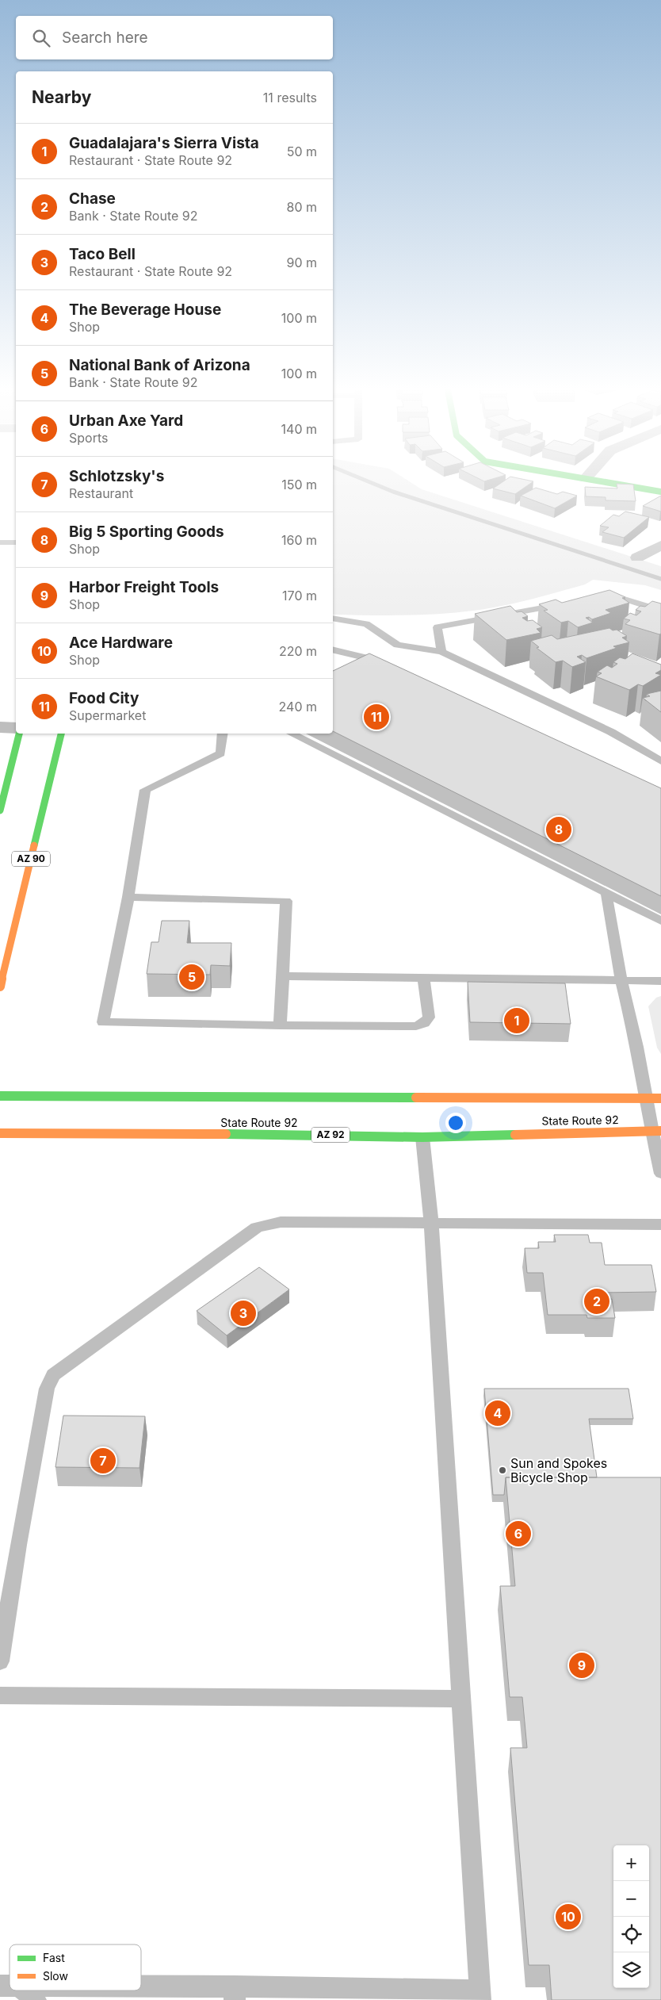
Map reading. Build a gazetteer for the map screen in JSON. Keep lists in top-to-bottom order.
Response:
{
  "streets": {
    "main road": ["AZ 90", "State Route 92", "AZ 92"]
  },
  "places": ["Sun and Spokes Bicycle Shop"],
  "legend": ["Fast", "Slow"],
  "page": {
    "search": "Search here",
    "heading": ["Nearby", "11 results"],
    "list": [
      {
        "mark": "1",
        "name": "Guadalajara's Sierra Vista",
        "note": "Restaurant · State Route 92",
        "value": "50 m"
      },
      {
        "mark": "2",
        "name": "Chase",
        "note": "Bank · State Route 92",
        "value": "80 m"
      },
      {
        "mark": "3",
        "name": "Taco Bell",
        "note": "Restaurant · State Route 92",
        "value": "90 m"
      },
      {
        "mark": "4",
        "name": "The Beverage House",
        "note": "Shop",
        "value": "100 m"
      },
      {
        "mark": "5",
        "name": "National Bank of Arizona",
        "note": "Bank · State Route 92",
        "value": "100 m"
      },
      {
        "mark": "6",
        "name": "Urban Axe Yard",
        "note": "Sports",
        "value": "140 m"
      },
      {
        "mark": "7",
        "name": "Schlotzsky's",
        "note": "Restaurant",
        "value": "150 m"
      },
      {
        "mark": "8",
        "name": "Big 5 Sporting Goods",
        "note": "Shop",
        "value": "160 m"
      },
      {
        "mark": "9",
        "name": "Harbor Freight Tools",
        "note": "Shop",
        "value": "170 m"
      },
      {
        "mark": "10",
        "name": "Ace Hardware",
        "note": "Shop",
        "value": "220 m"
      },
      {
        "mark": "11",
        "name": "Food City",
        "note": "Supermarket",
        "value": "240 m"
      }
    ],
    "pins": [
      "11",
      "8",
      "5",
      "1",
      "2",
      "3",
      "4",
      "7",
      "6",
      "9",
      "10"
    ],
    "map_buttons": ["+", "−"]
  }
}
